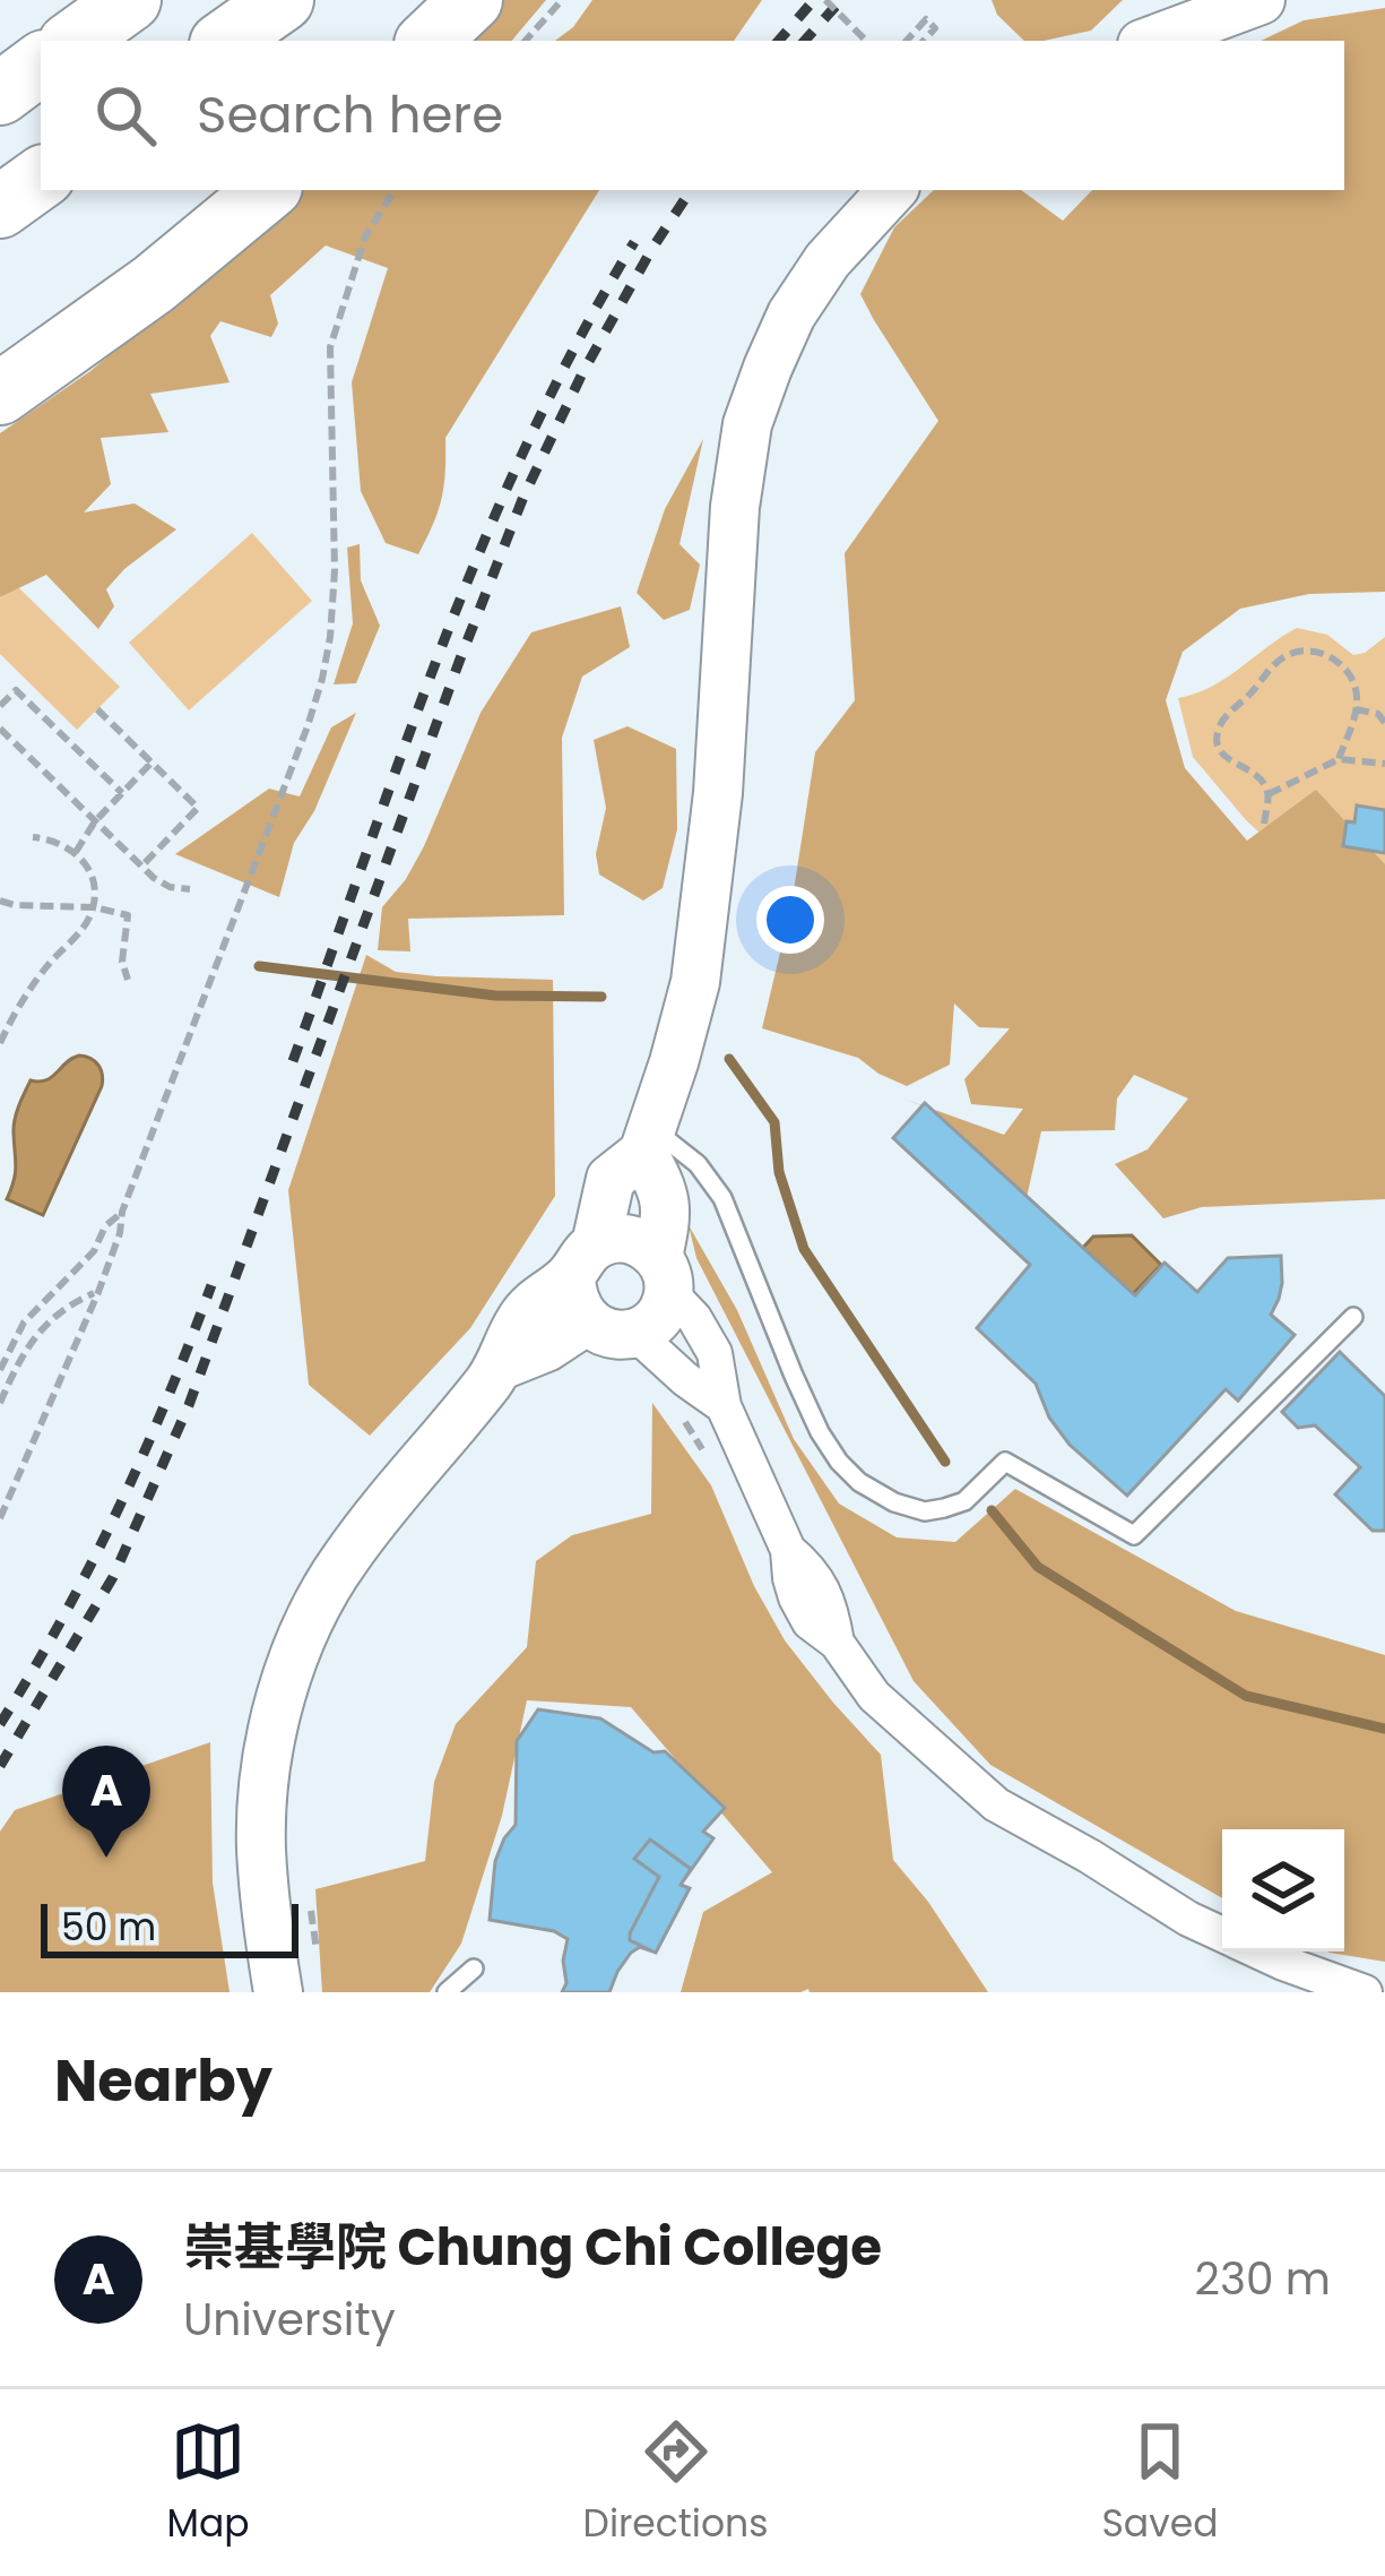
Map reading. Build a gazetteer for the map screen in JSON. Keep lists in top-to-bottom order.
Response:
{
  "scale_bar": "50 m",
  "page": {
    "search": "Search here",
    "pins": "A",
    "scale": "50 m",
    "heading": "Nearby",
    "list": [
      {
        "mark": "A",
        "name": "崇基學院 Chung Chi College",
        "note": "University",
        "value": "230 m"
      }
    ],
    "nav": ["Map", "Directions", "Saved"]
  }
}
